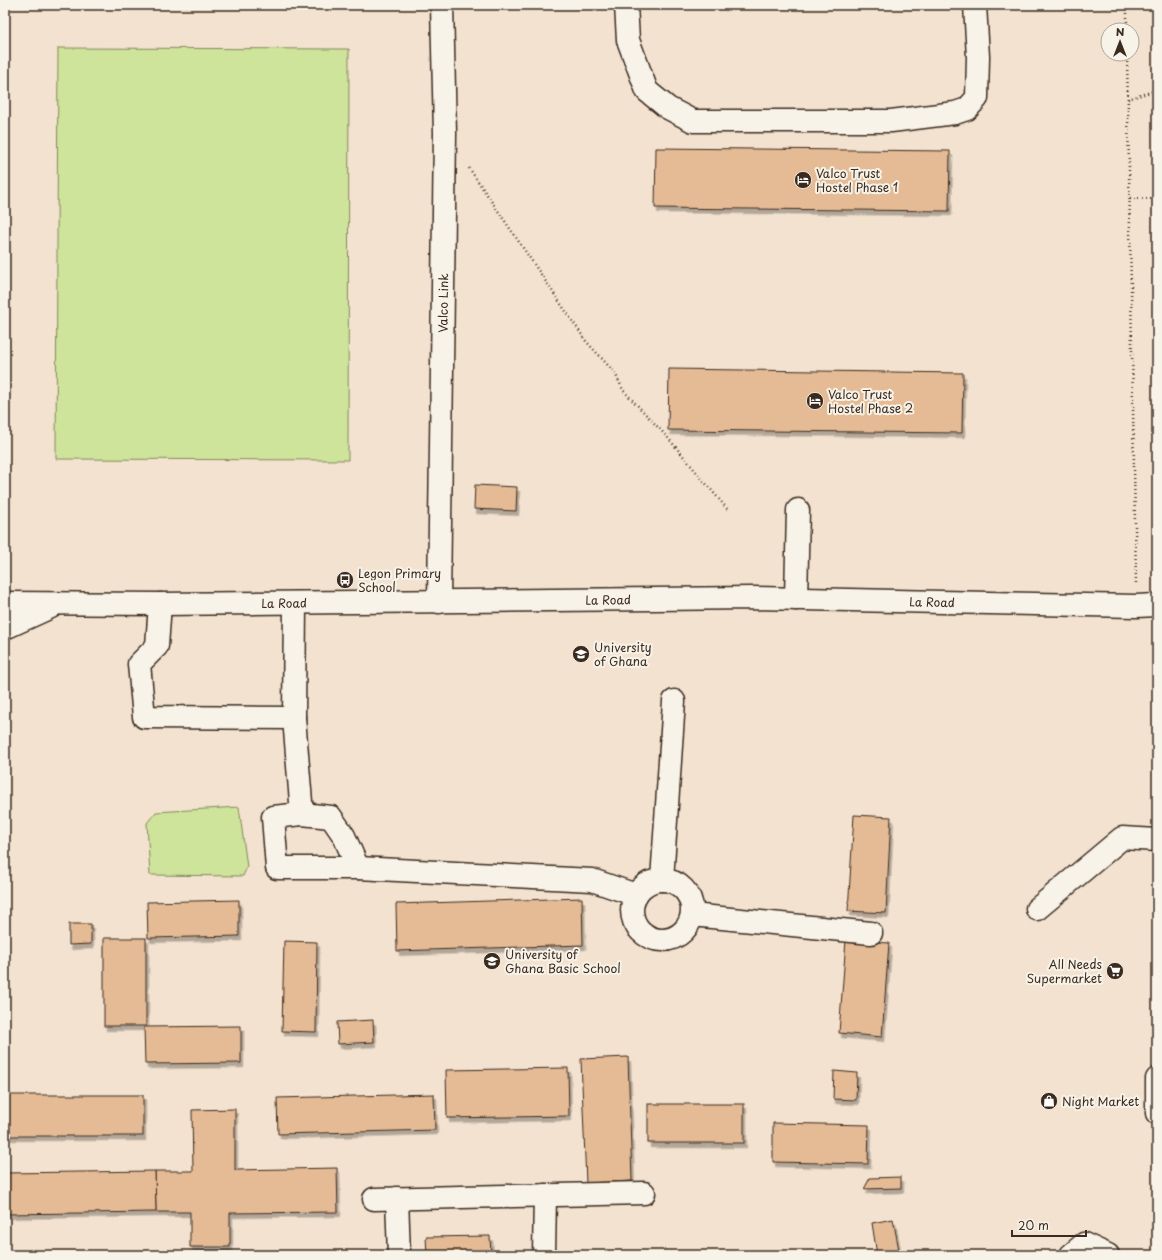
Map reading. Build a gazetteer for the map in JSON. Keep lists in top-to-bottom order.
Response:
{
  "streets": {
    "street": ["Valco Link", "La Road"]
  },
  "crossings": [
    ["Valco Link", "La Road"]
  ],
  "places": {
    "hotel": ["Valco Trust Hostel Phase 1", "Valco Trust Hostel Phase 2"],
    "bus stop": ["Legon Primary School"],
    "school or university": ["University of Ghana", "University of Ghana Basic School"],
    "supermarket": ["All Needs Supermarket"],
    "shop": ["Night Market"]
  },
  "scale_bar": "20 m",
  "north": "top"
}
